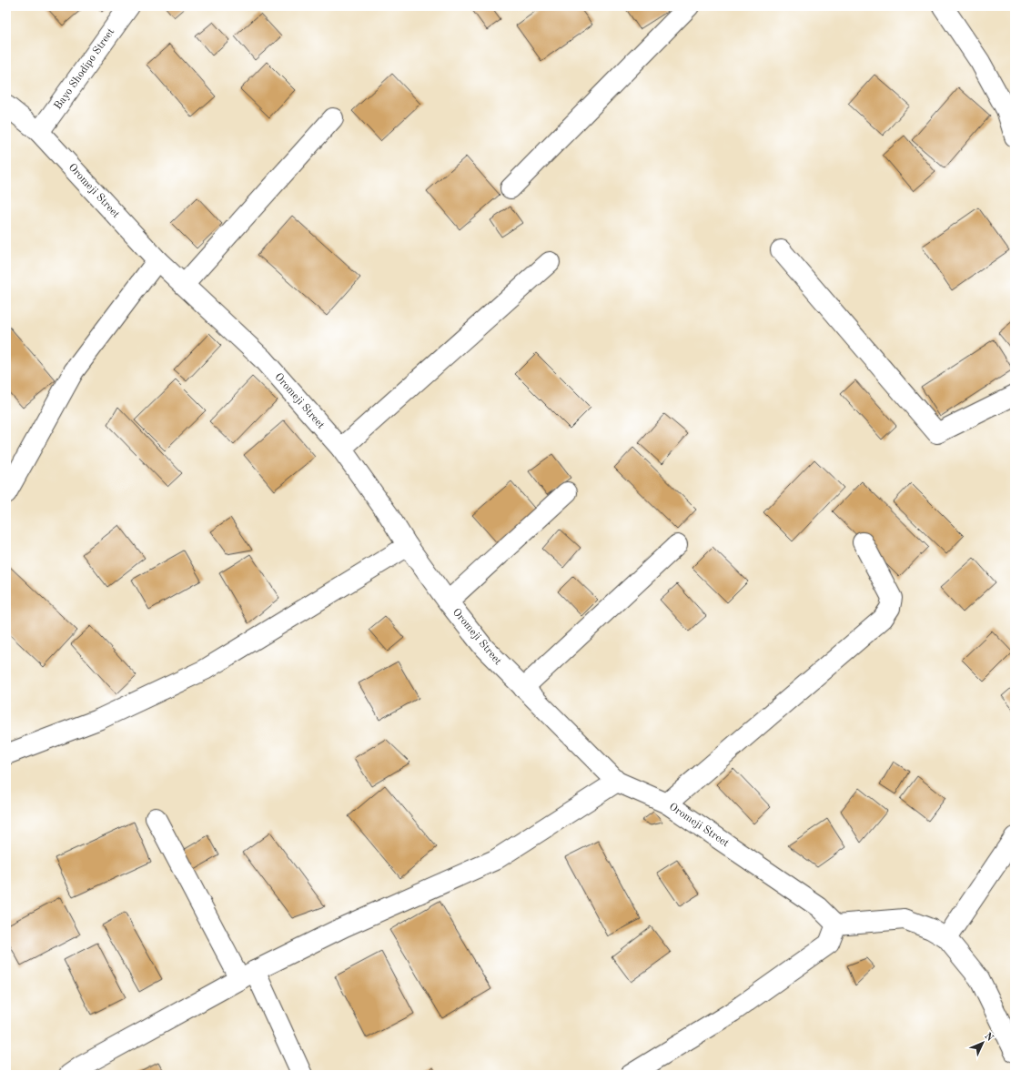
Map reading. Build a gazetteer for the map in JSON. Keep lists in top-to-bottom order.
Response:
{
  "streets": {
    "street": ["Bayo Shodipo Street", "Oromeji Street"]
  },
  "crossings": [
    ["Bayo Shodipo Street", "Oromeji Street"]
  ],
  "north": "top right"
}
